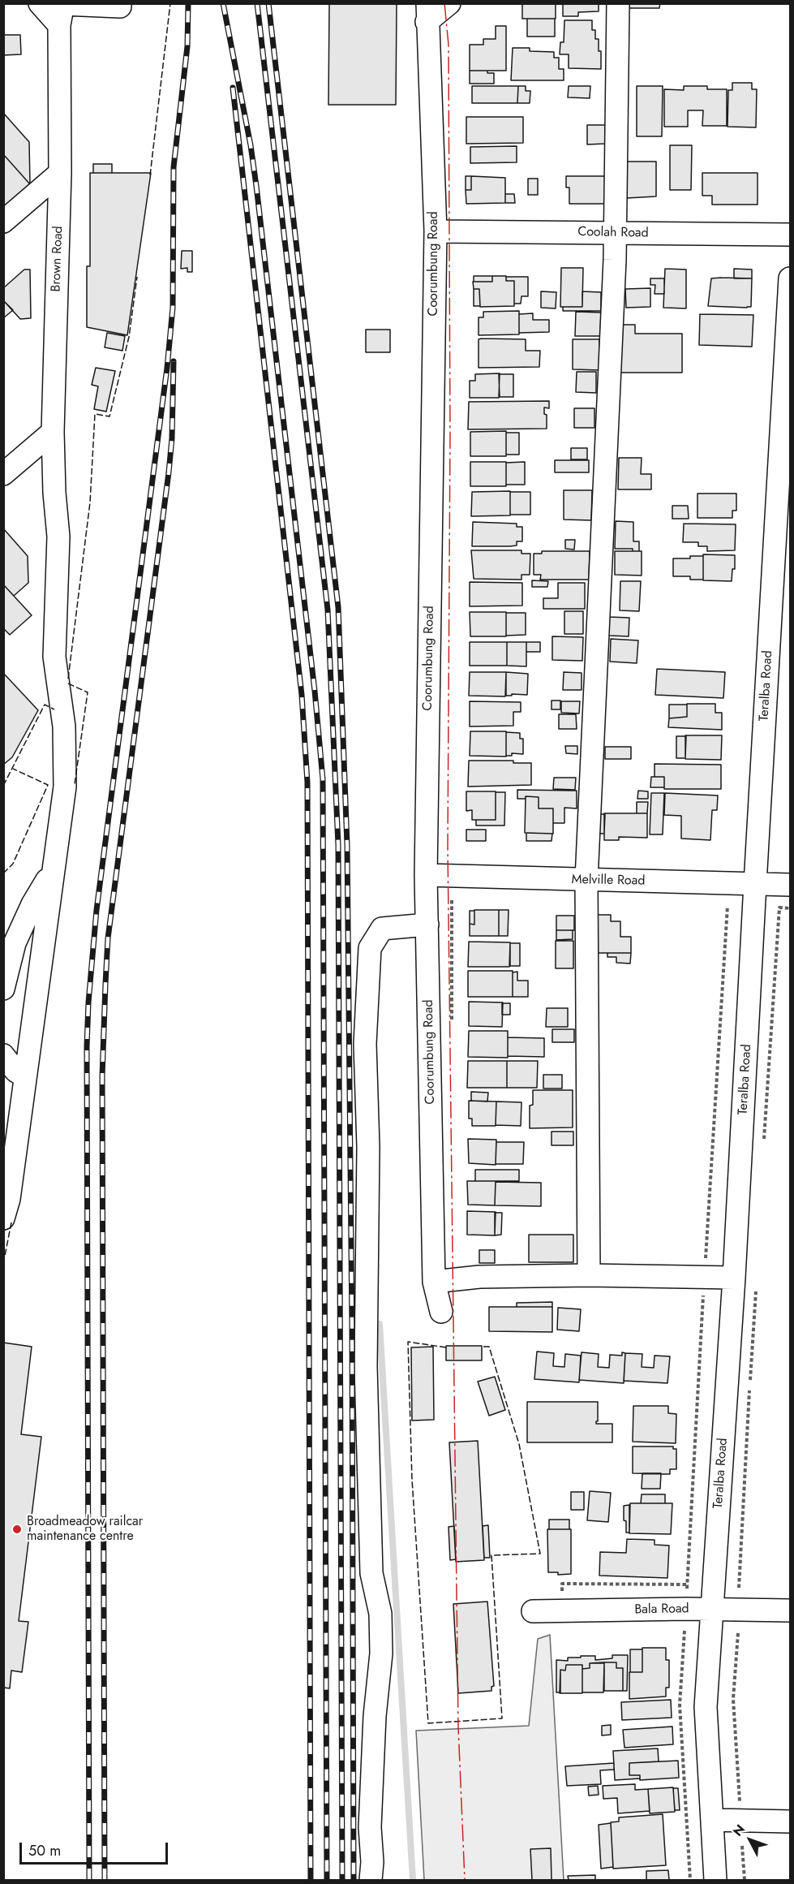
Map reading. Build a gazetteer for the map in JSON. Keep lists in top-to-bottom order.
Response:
{
  "streets": {
    "street": [
      "Coolah Road",
      "Brown Road",
      "Coorumbung Road",
      "Teralba Road",
      "Melville Road",
      "Bala Road"
    ]
  },
  "crossings": [
    ["Coolah Road", "Coorumbung Road"],
    ["Coorumbung Road", "Melville Road"],
    ["Teralba Road", "Melville Road"],
    ["Teralba Road", "Bala Road"]
  ],
  "places": ["Broadmeadow railcar maintenance centre"],
  "scale_bar": "50 m",
  "north": "top left"
}
